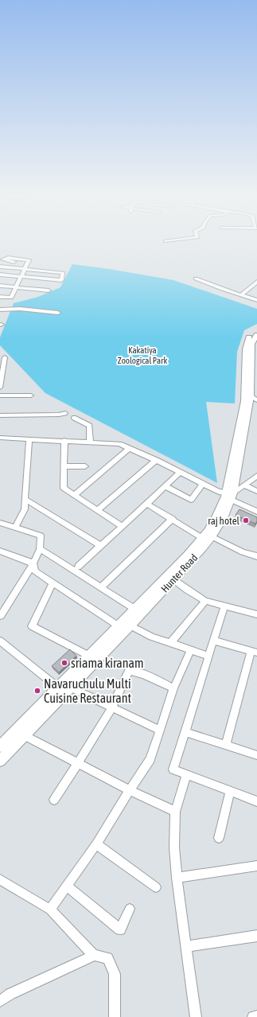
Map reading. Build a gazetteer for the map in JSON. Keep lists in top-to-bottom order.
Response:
{
  "streets": {
    "main road": ["Hunter Road"]
  },
  "parks": ["Kakatiya Zoological Park"],
  "places": ["raj hotel", "sriama kiranam", "Navaruchulu Multi Cuisine Restaurant"]
}
